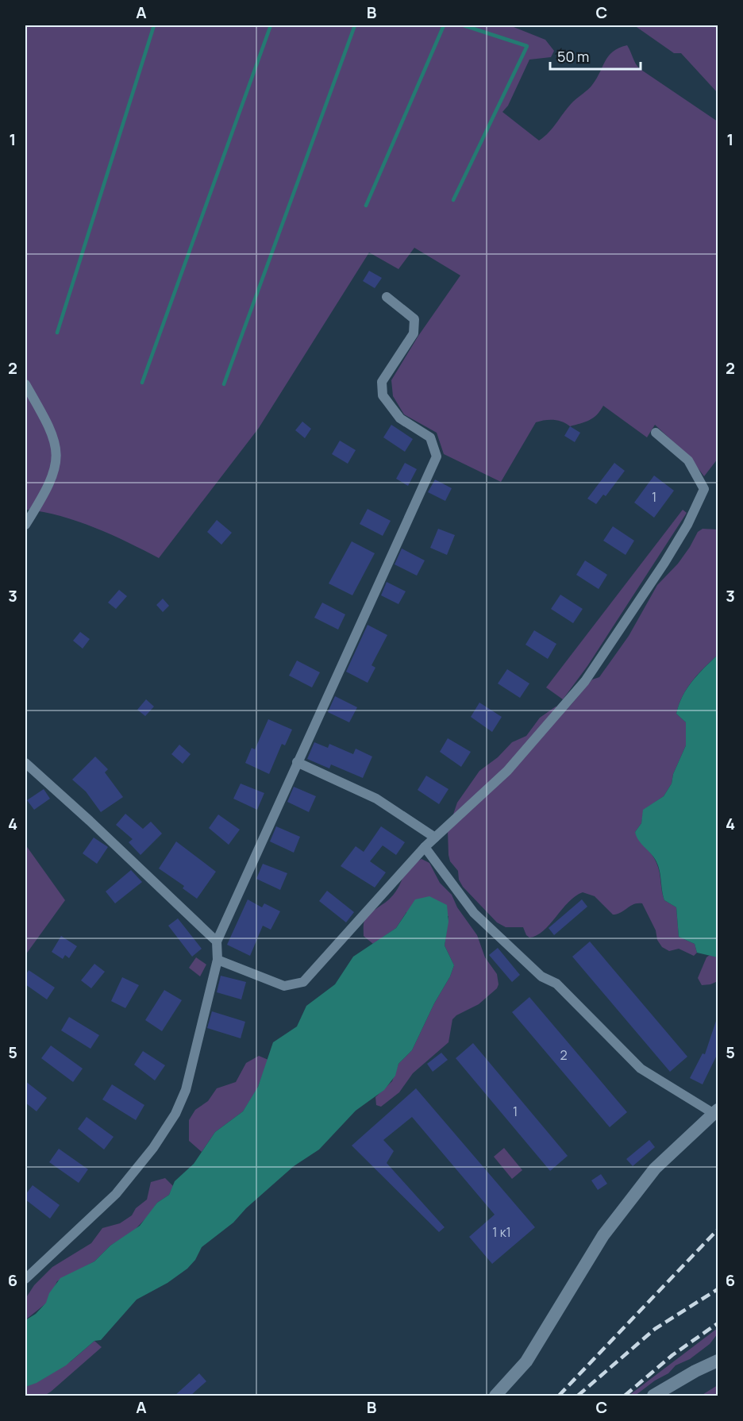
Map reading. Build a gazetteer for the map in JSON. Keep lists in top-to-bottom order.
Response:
{
  "house_numbers": [
    "1",
    "2",
    "1",
    "1 к1"
  ],
  "scale_bar": "50 m",
  "grid": {
    "columns": ["A", "B", "C"],
    "rows": [
      "1",
      "2",
      "3",
      "4",
      "5",
      "6"
    ]
  }
}
